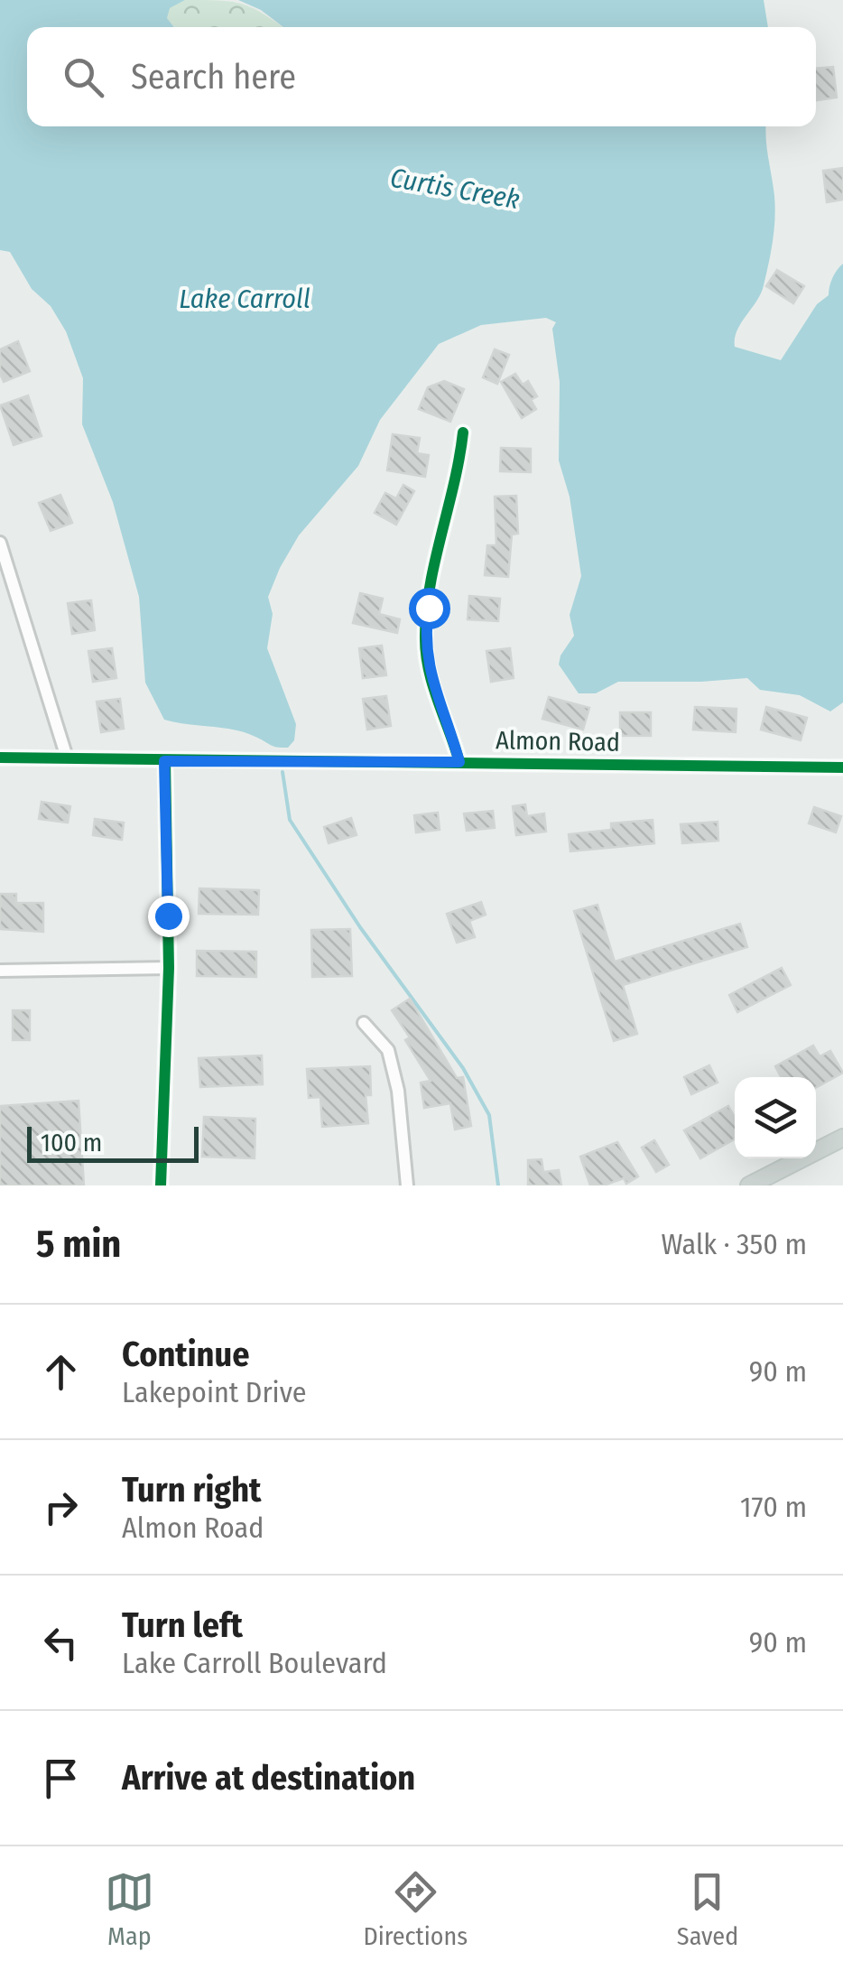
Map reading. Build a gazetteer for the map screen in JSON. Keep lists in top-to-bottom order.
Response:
{
  "streets": {
    "street": ["Almon Road"]
  },
  "water": ["Curtis Creek", "Lake Carroll"],
  "scale_bar": "100 m",
  "page": {
    "search": "Search here",
    "scale": "100 m",
    "heading": ["5 min", "Walk · 350 m"],
    "list": [
      ["Continue", "Lakepoint Drive", "90 m"],
      ["Turn right", "Almon Road", "170 m"],
      ["Turn left", "Lake Carroll Boulevard", "90 m"],
      "Arrive at destination"
    ],
    "nav": ["Map", "Directions", "Saved"]
  }
}
